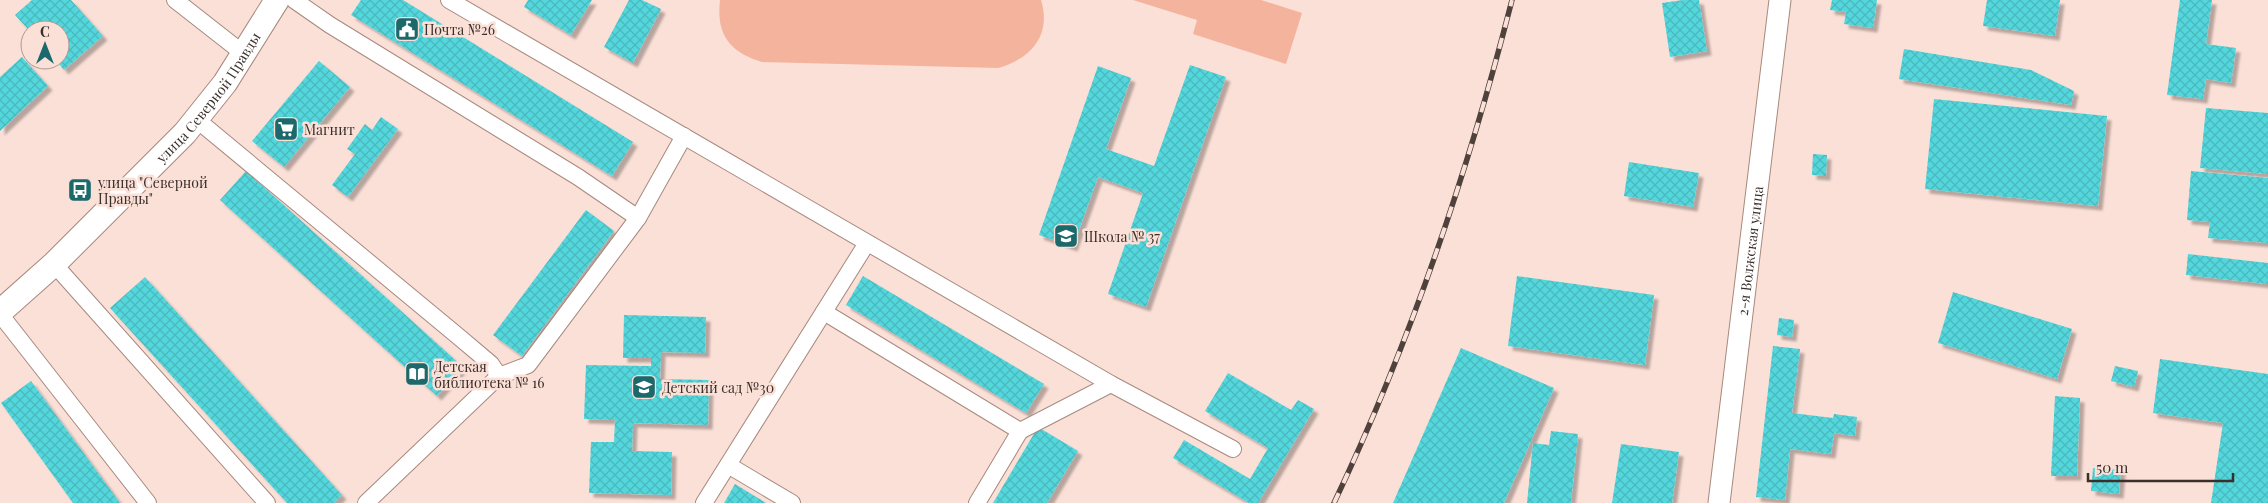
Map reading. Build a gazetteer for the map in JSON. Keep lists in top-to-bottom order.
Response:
{
  "streets": {
    "main road": ["улица Северной Правды"],
    "street": ["2-я Волжская улица"]
  },
  "places": {
    "public building": ["Почта №26"],
    "supermarket": ["Магнит"],
    "bus stop": ["улица \"Северной Правды\""],
    "school or university": ["Школа № 37", "Детский сад №30"],
    "library": ["Детская библиотека № 16"]
  },
  "scale_bar": "50 m",
  "north": "top"
}
